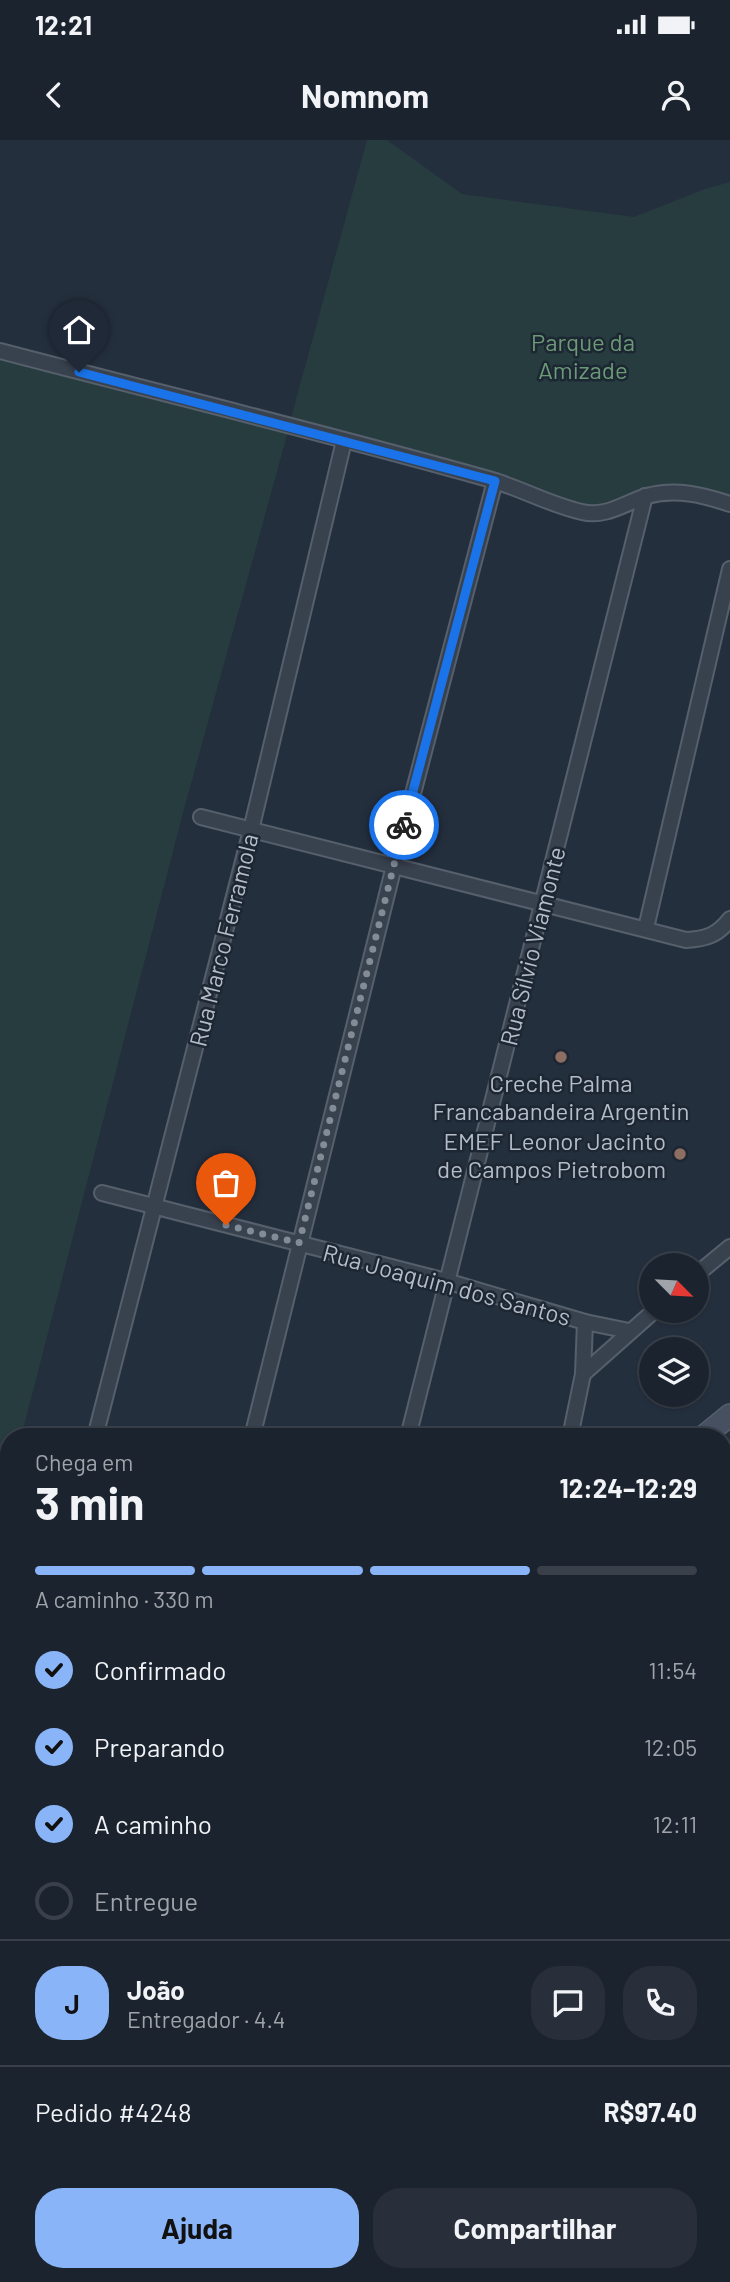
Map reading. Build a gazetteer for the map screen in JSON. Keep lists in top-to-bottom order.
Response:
{
  "streets": {
    "street": ["Rua Marco Ferramola", "Rua Sílvio Viamonte", "Rua Joaquim dos Santos"]
  },
  "crossings": [
    ["Rua Marco Ferramola", "Rua Joaquim dos Santos"],
    ["Rua Sílvio Viamonte", "Rua Joaquim dos Santos"]
  ],
  "parks": ["Parque da Amizade"],
  "places": ["Creche Palma Francabandeira Argentin", "EMEF Leonor Jacinto de Campos Pietrobom"],
  "north": "bottom right",
  "page": {
    "status": "12:21",
    "header": "Nomnom",
    "heading": ["3 min", "Chega em", "12:24–12:29"],
    "panel": [
      "João",
      "Entregador · 4.4",
      "Pedido #4248",
      "R$97.40"
    ],
    "bar": "A caminho · 330 m",
    "list": [
      ["Confirmado", "11:54"],
      ["Preparando", "12:05"],
      ["A caminho", "12:11"],
      "Entregue"
    ],
    "round": "J",
    "buttons": ["Ajuda", "Compartilhar"]
  }
}
